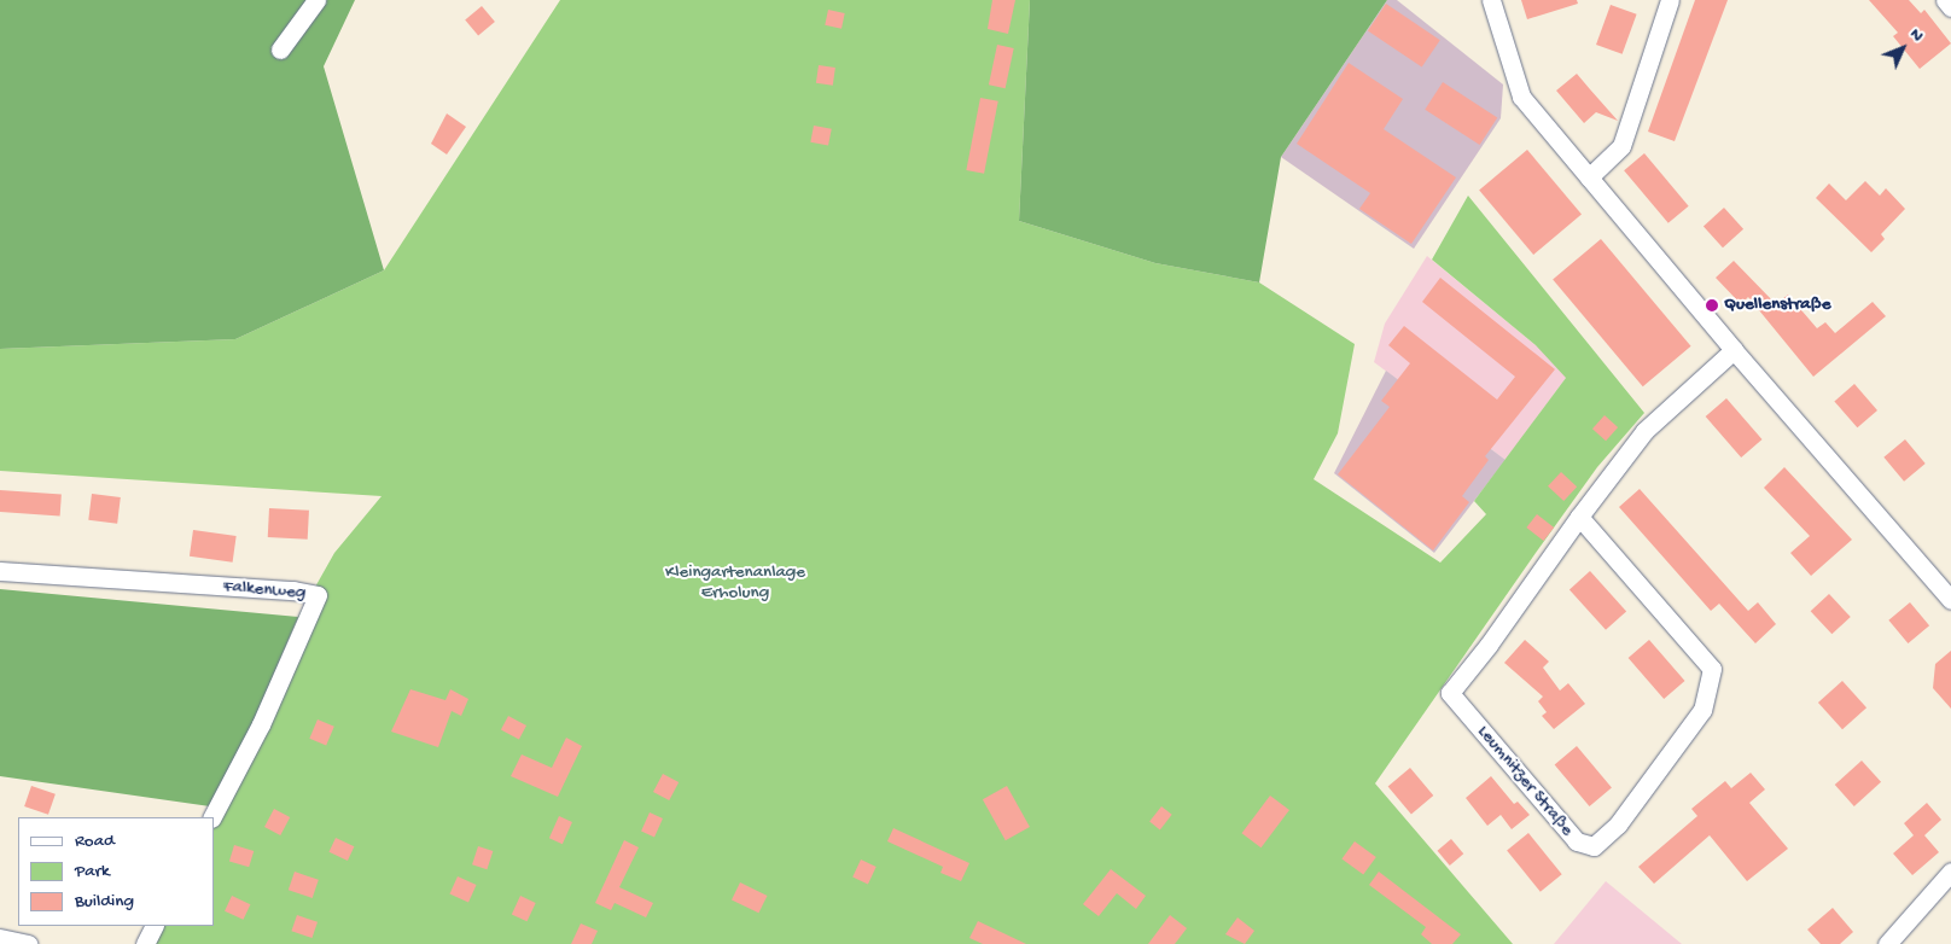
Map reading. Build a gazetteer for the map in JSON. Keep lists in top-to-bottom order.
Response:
{
  "streets": {
    "street": ["Falkenweg", "Leumnitzer Straße"]
  },
  "parks": ["Kleingartenanlage Erholung"],
  "places": ["Quellenstraße"],
  "legend": ["Road", "Park", "Building"],
  "north": "top right"
}
